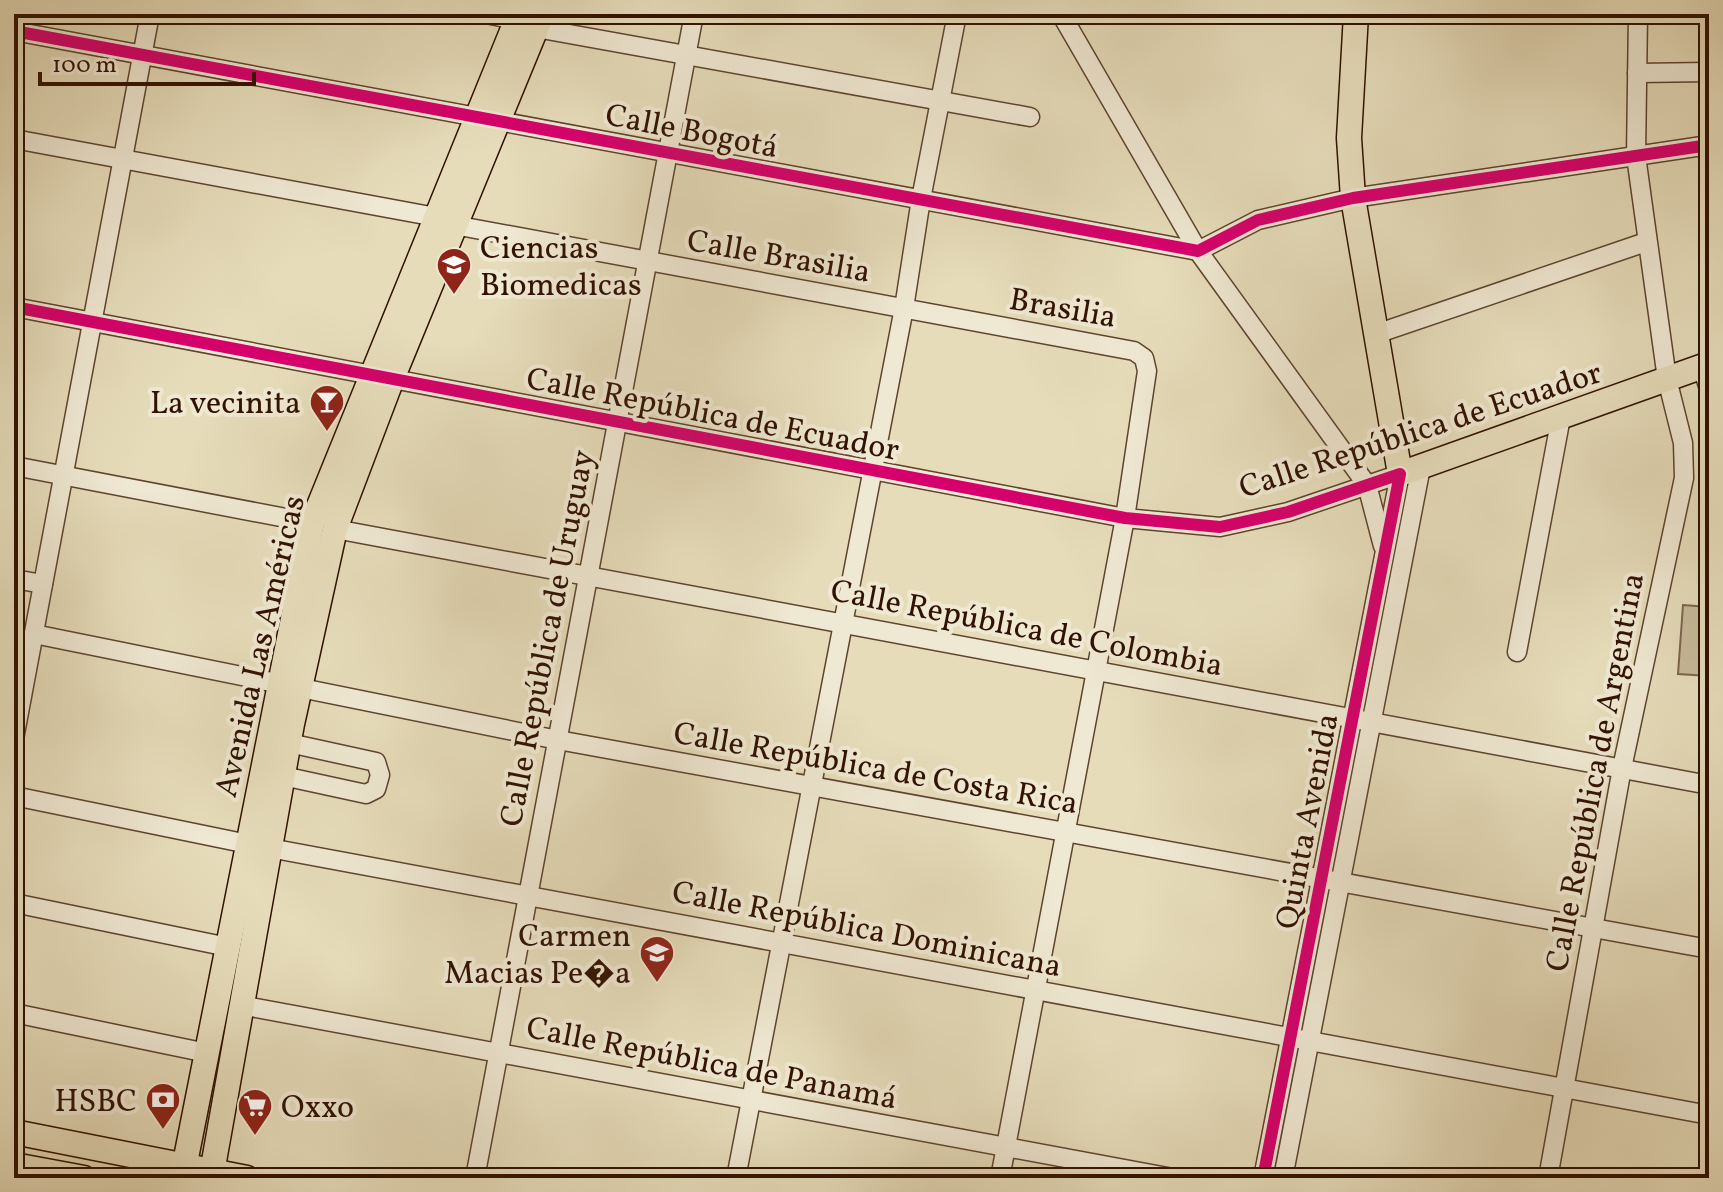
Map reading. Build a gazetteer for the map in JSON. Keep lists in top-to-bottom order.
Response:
{
  "streets": {
    "main road": ["Calle República de Ecuador", "Avenida Las Américas"],
    "street": [
      "Calle Bogotá",
      "Calle Brasilia",
      "Brasilia",
      "Calle República de Colombia",
      "Calle República de Uruguay",
      "Calle República de Costa Rica",
      "Calle República de Argentina",
      "Quinta Avenida",
      "Calle República Dominicana",
      "Calle República de Panamá"
    ]
  },
  "crossings": [
    ["Calle Bogotá", "Calle República de Uruguay"],
    ["Calle Bogotá", "Avenida Las Américas"],
    ["Calle Brasilia", "Brasilia"],
    ["Calle Brasilia", "Calle República de Uruguay"],
    ["Calle Brasilia", "Avenida Las Américas"],
    ["Brasilia", "Calle República de Ecuador"],
    ["Calle República de Ecuador", "Calle República de Uruguay"],
    ["Calle República de Ecuador", "Avenida Las Américas"],
    ["Calle República de Ecuador", "Calle República de Argentina"],
    ["Calle República de Ecuador", "Quinta Avenida"],
    ["Calle República de Colombia", "Calle República de Uruguay"],
    ["Calle República de Colombia", "Avenida Las Américas"],
    ["Calle República de Colombia", "Calle República de Argentina"],
    ["Calle República de Colombia", "Quinta Avenida"],
    ["Calle República de Uruguay", "Calle República de Costa Rica"],
    ["Calle República de Uruguay", "Calle República Dominicana"],
    ["Calle República de Uruguay", "Calle República de Panamá"],
    ["Avenida Las Américas", "Calle República de Costa Rica"],
    ["Avenida Las Américas", "Calle República Dominicana"],
    ["Avenida Las Américas", "Calle República de Panamá"],
    ["Calle República de Costa Rica", "Calle República de Argentina"],
    ["Calle República de Costa Rica", "Quinta Avenida"],
    ["Calle República de Argentina", "Calle República Dominicana"],
    ["Quinta Avenida", "Calle República Dominicana"]
  ],
  "places": {
    "school or university": ["Ciencias Biomedicas", "Carmen Macias Pe�a"],
    "bar": ["La vecinita"],
    "bank": ["HSBC"],
    "supermarket": ["Oxxo"]
  },
  "scale_bar": "100 m"
}
